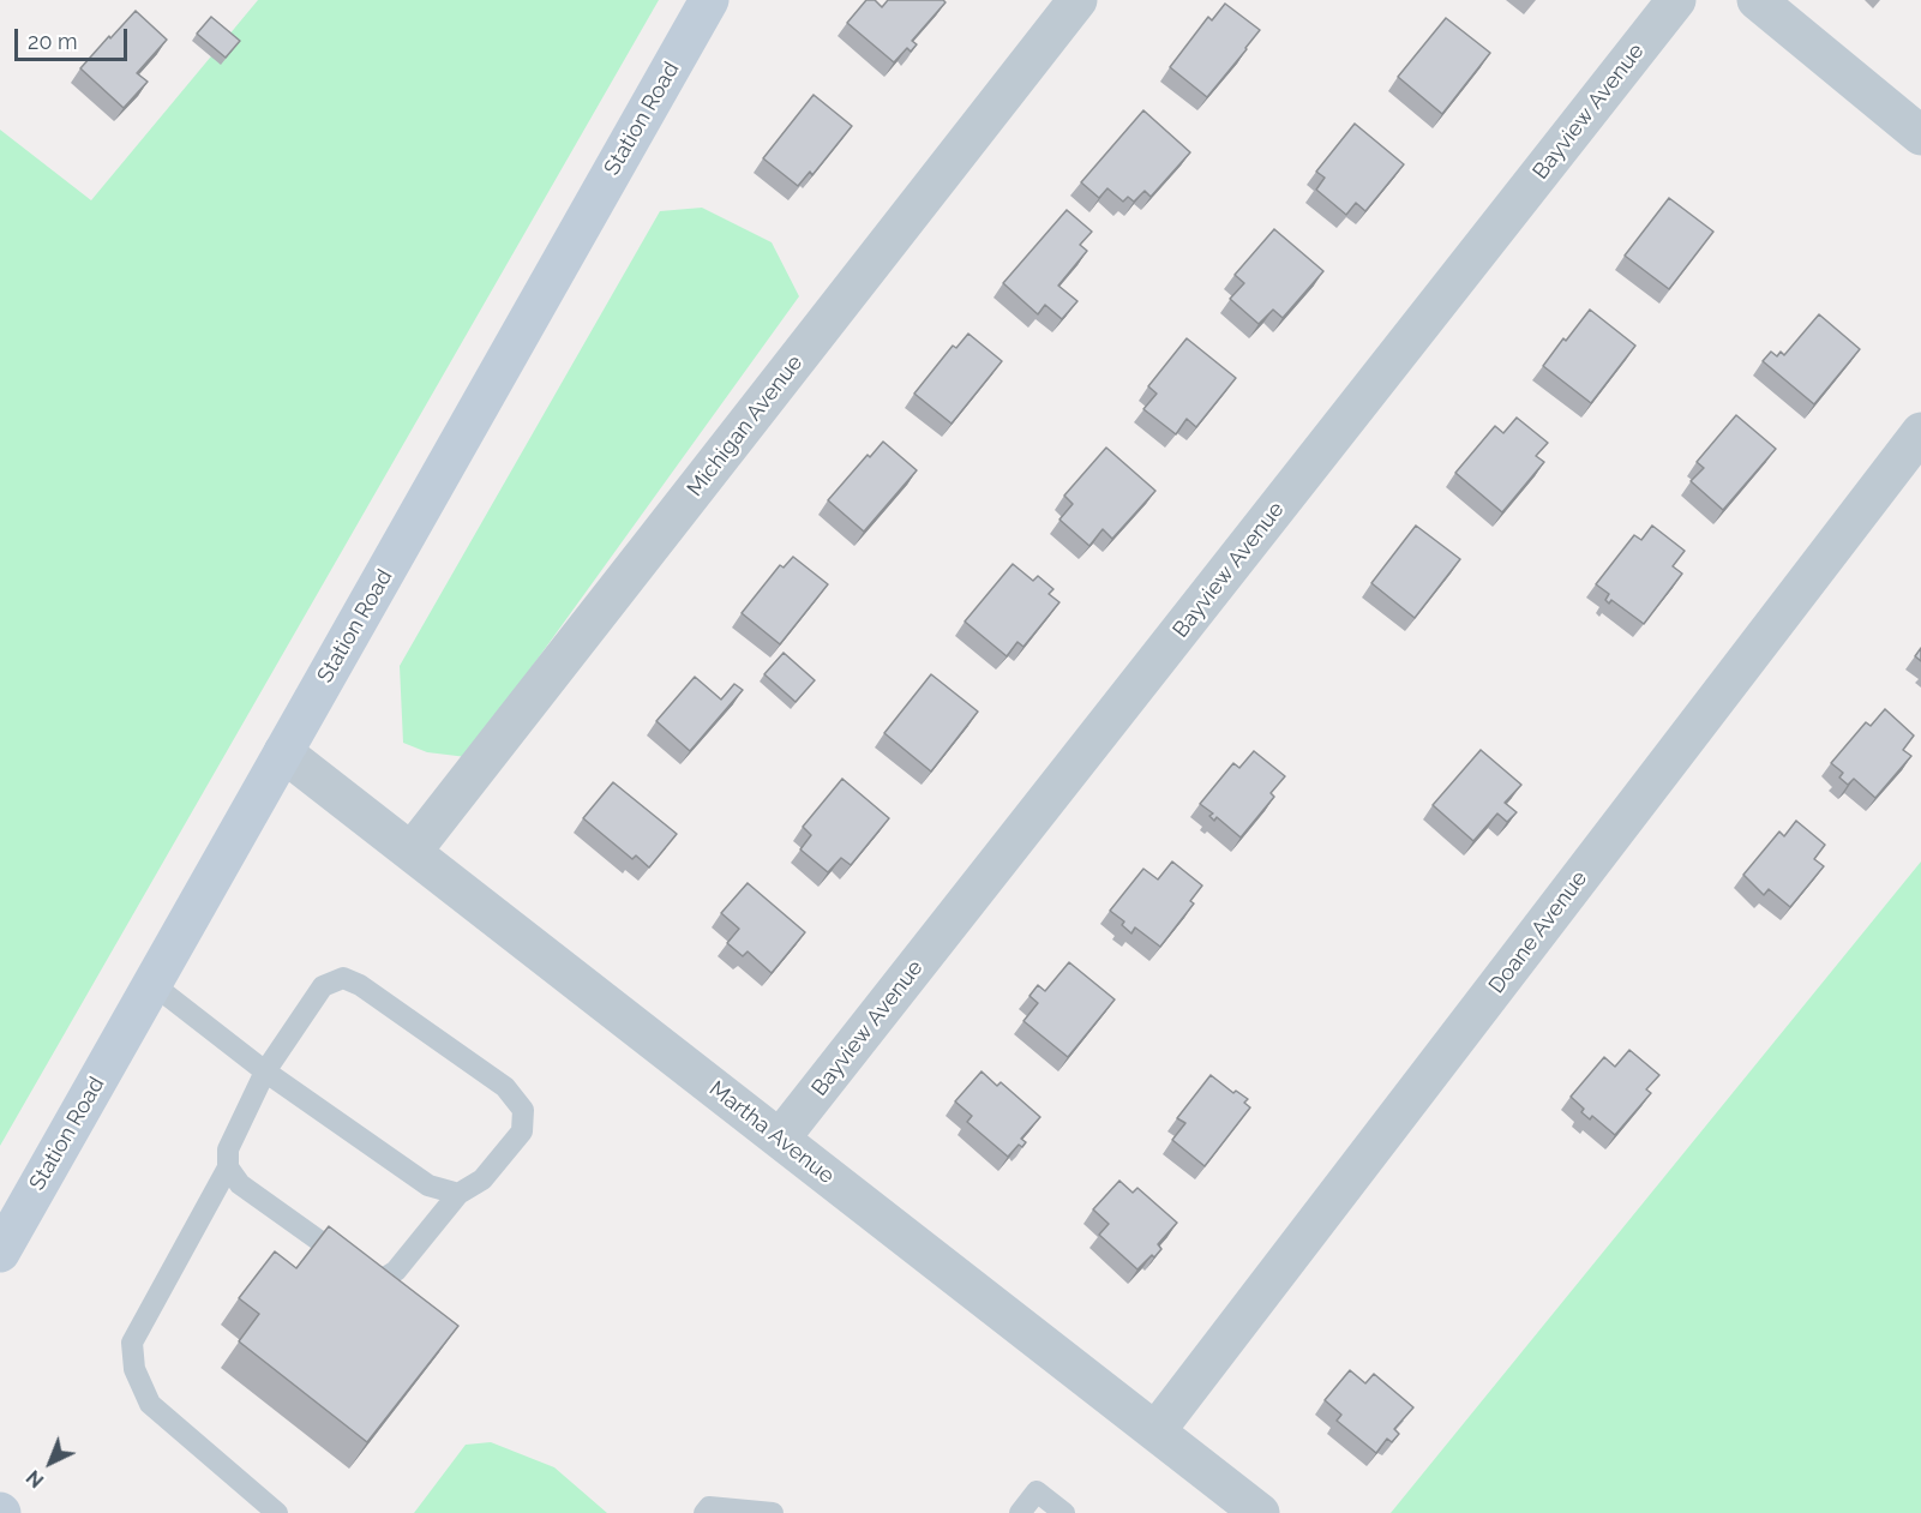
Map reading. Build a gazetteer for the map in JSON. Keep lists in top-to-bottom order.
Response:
{
  "streets": {
    "main road": ["Station Road"],
    "street": [
      "Bayview Avenue",
      "Michigan Avenue",
      "Doane Avenue",
      "Martha Avenue"
    ]
  },
  "crossings": [
    ["Bayview Avenue", "Martha Avenue"],
    ["Station Road", "Martha Avenue"],
    ["Michigan Avenue", "Martha Avenue"],
    ["Doane Avenue", "Martha Avenue"]
  ],
  "scale_bar": "20 m",
  "north": "bottom left"
}
